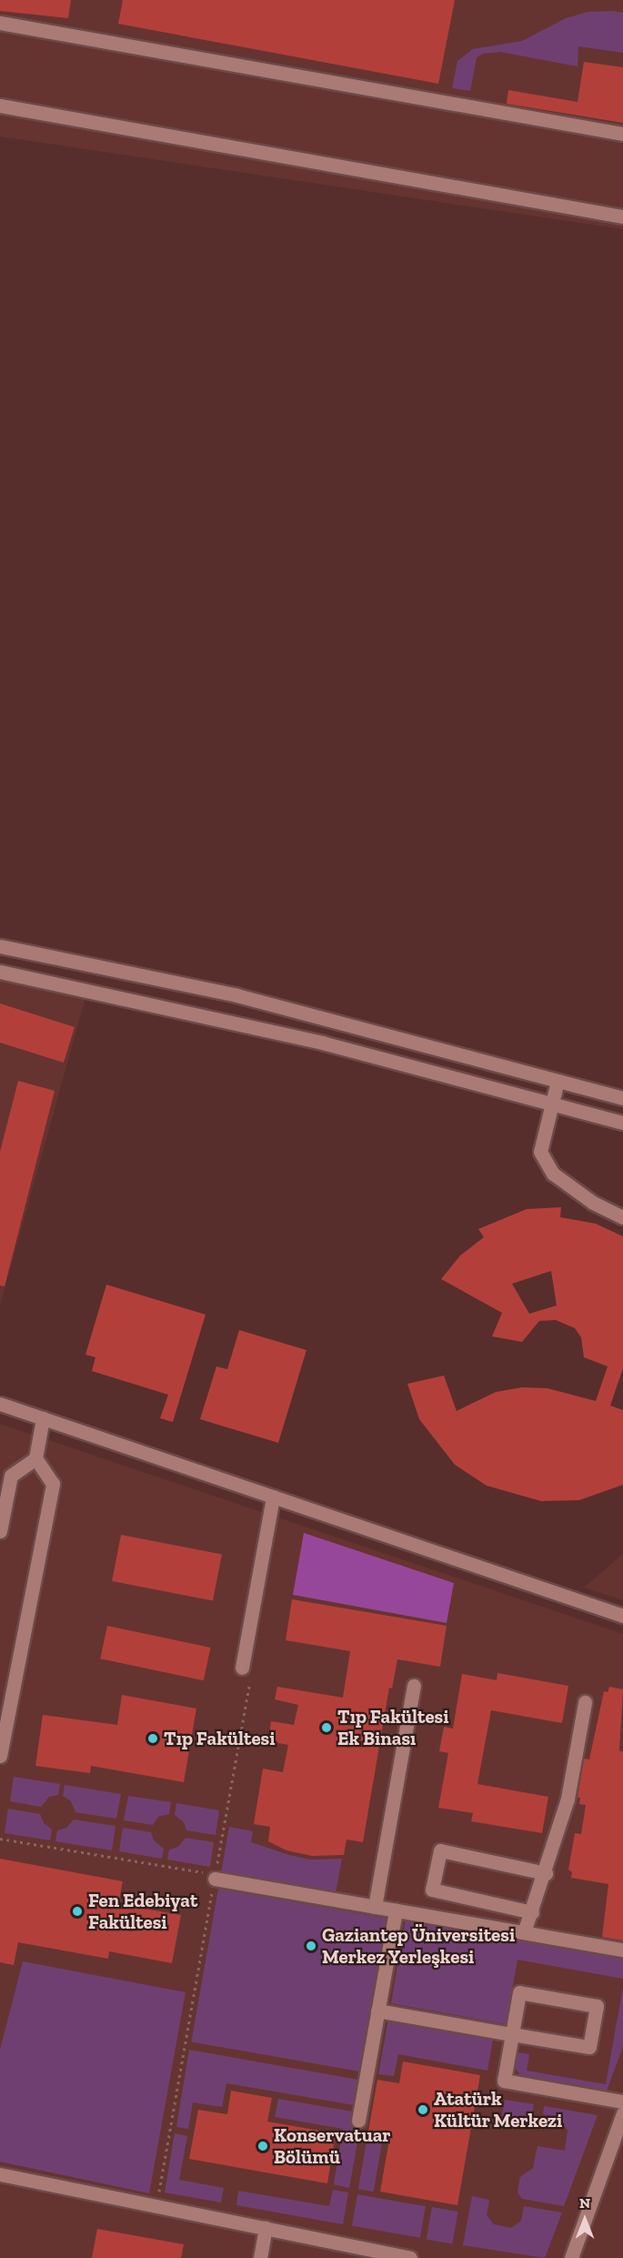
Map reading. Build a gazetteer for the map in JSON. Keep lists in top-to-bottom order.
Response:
{
  "places": [
    "Tıp Fakültesi Ek Binası",
    "Tıp Fakültesi",
    "Fen Edebiyat Fakültesi",
    "Gaziantep Üniversitesi Merkez Yerleşkesi",
    "Atatürk Kültür Merkezi",
    "Konservatuar Bölümü"
  ],
  "north": "top"
}
